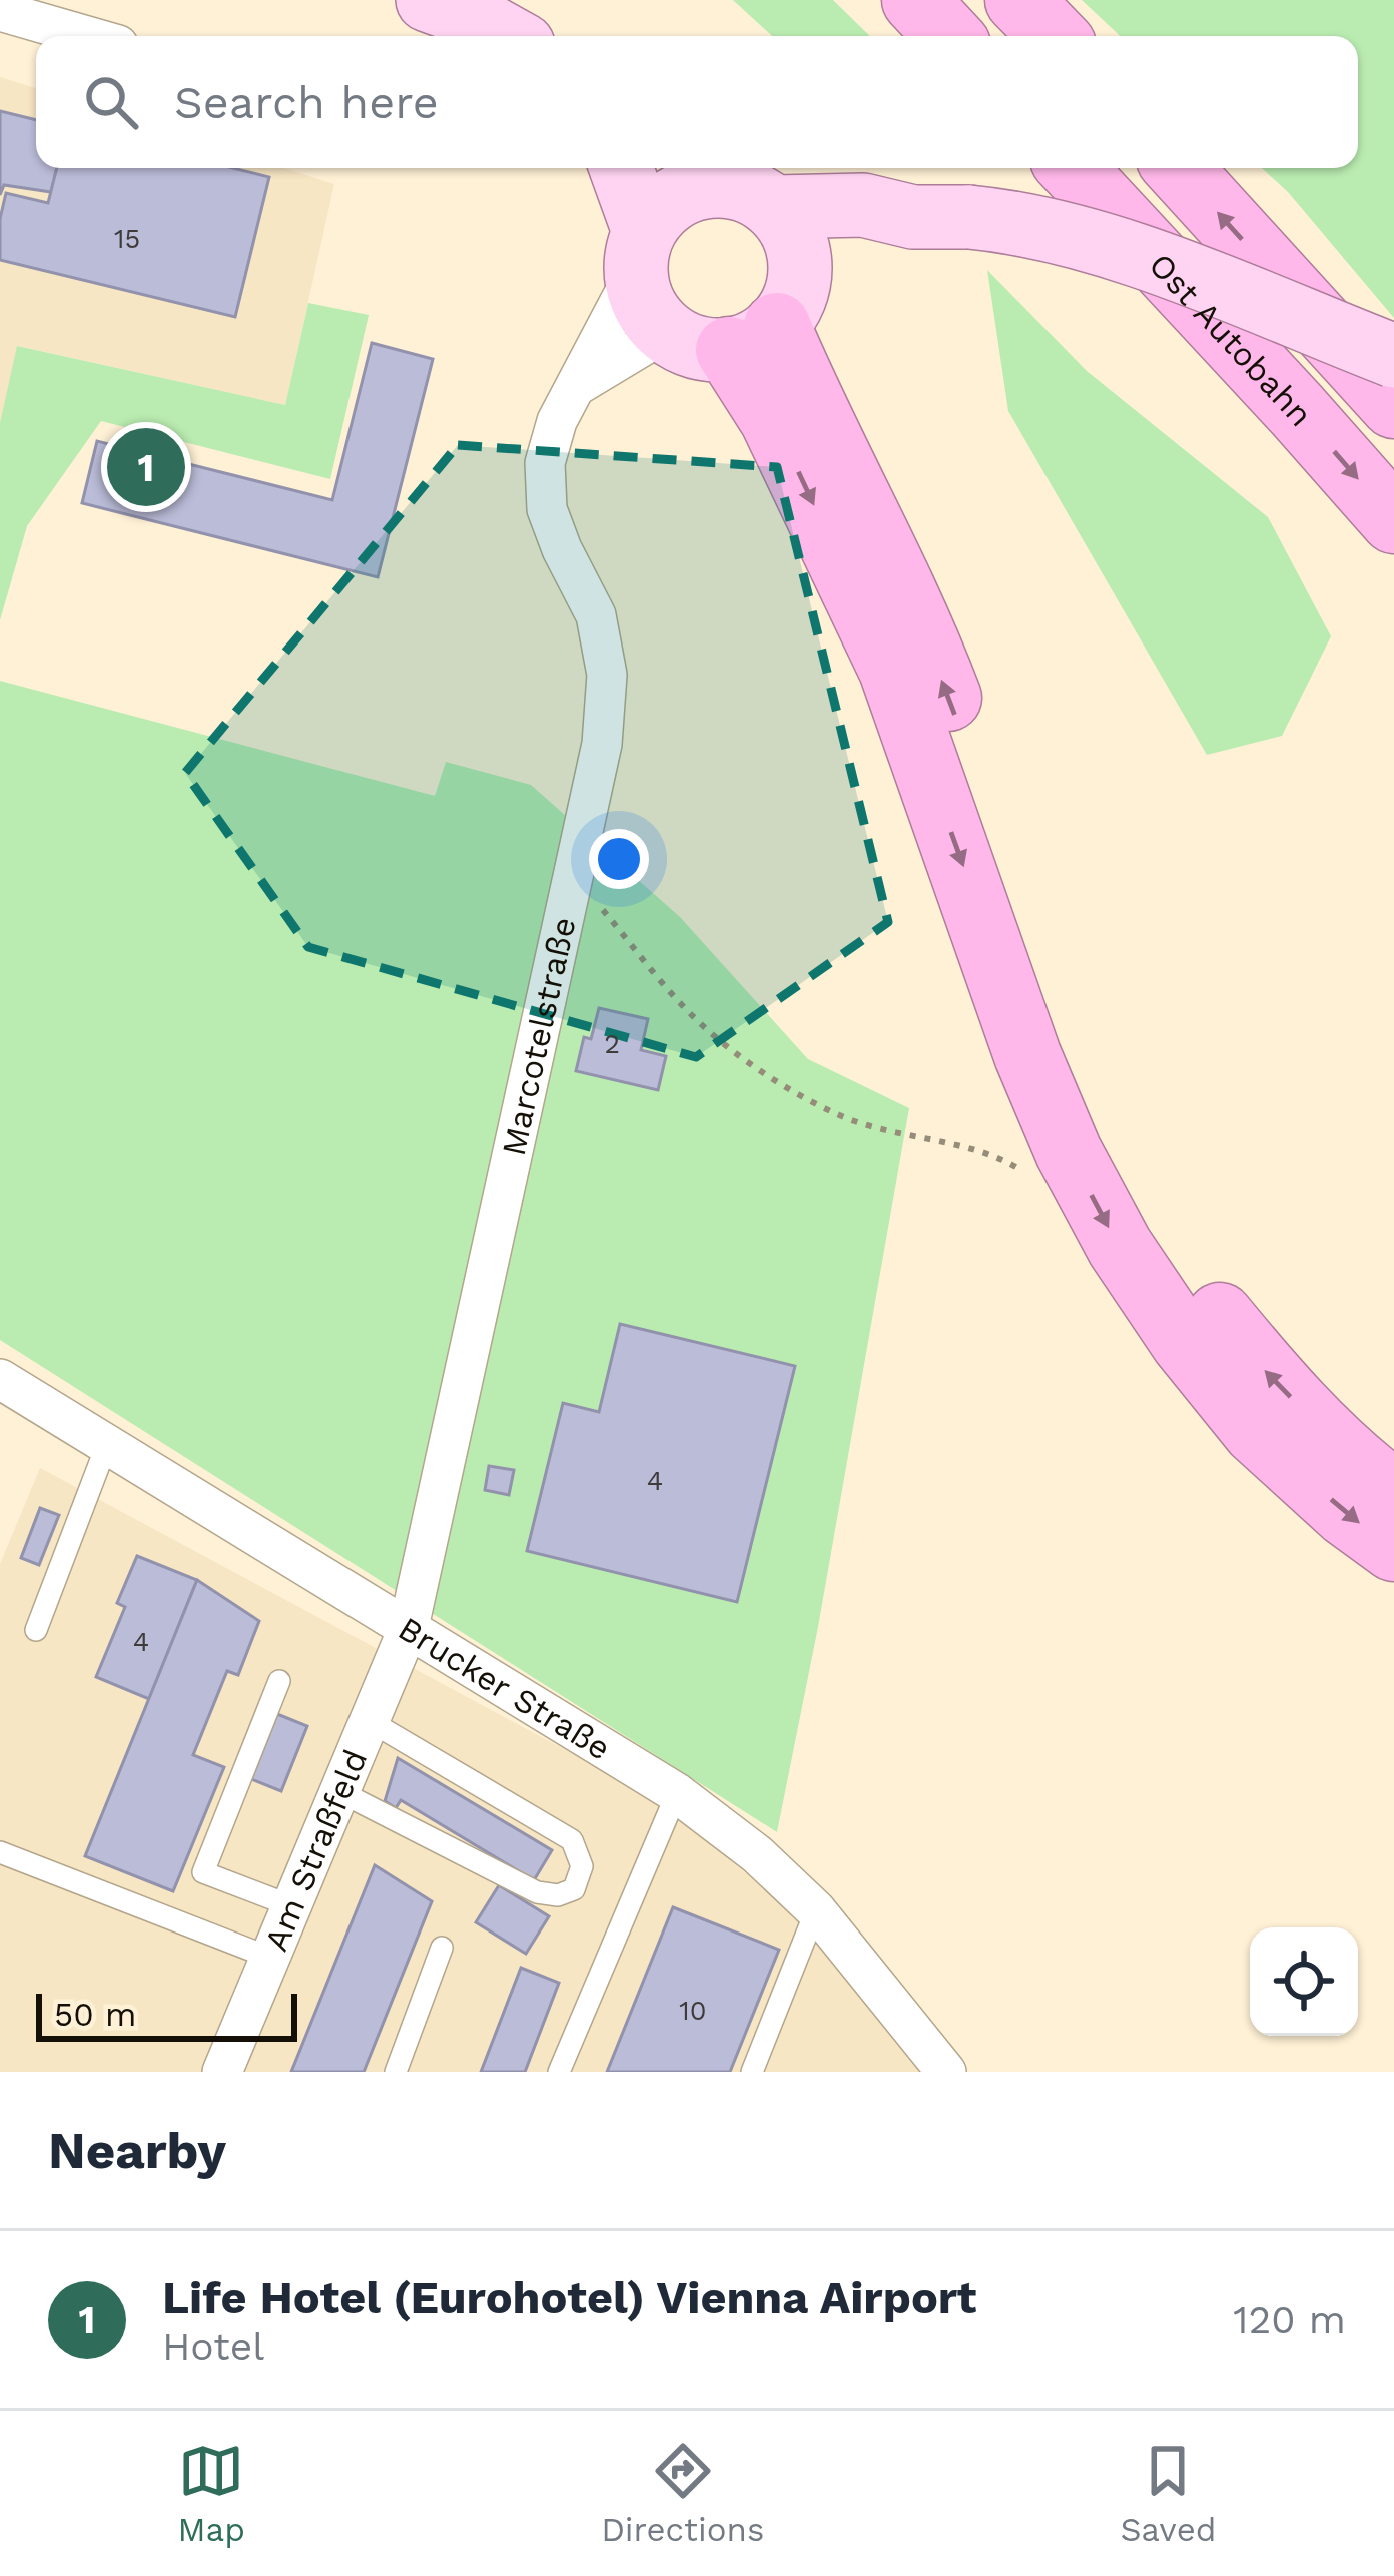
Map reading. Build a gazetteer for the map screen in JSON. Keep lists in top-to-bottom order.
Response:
{
  "streets": {
    "highway": ["Ost Autobahn"],
    "street": ["Marcotelstraße", "Brucker Straße", "Am Straßfeld"]
  },
  "crossings": [
    ["Marcotelstraße", "Brucker Straße"],
    ["Marcotelstraße", "Am Straßfeld"],
    ["Brucker Straße", "Am Straßfeld"]
  ],
  "house_numbers": [
    "15",
    "2",
    "4",
    "4",
    "10"
  ],
  "scale_bar": "50 m",
  "page": {
    "search": "Search here",
    "pins": "1",
    "scale": "50 m",
    "heading": "Nearby",
    "list": [
      {
        "mark": "1",
        "name": "Life Hotel (Eurohotel) Vienna Airport",
        "note": "Hotel",
        "value": "120 m"
      }
    ],
    "nav": ["Map", "Directions", "Saved"]
  }
}
